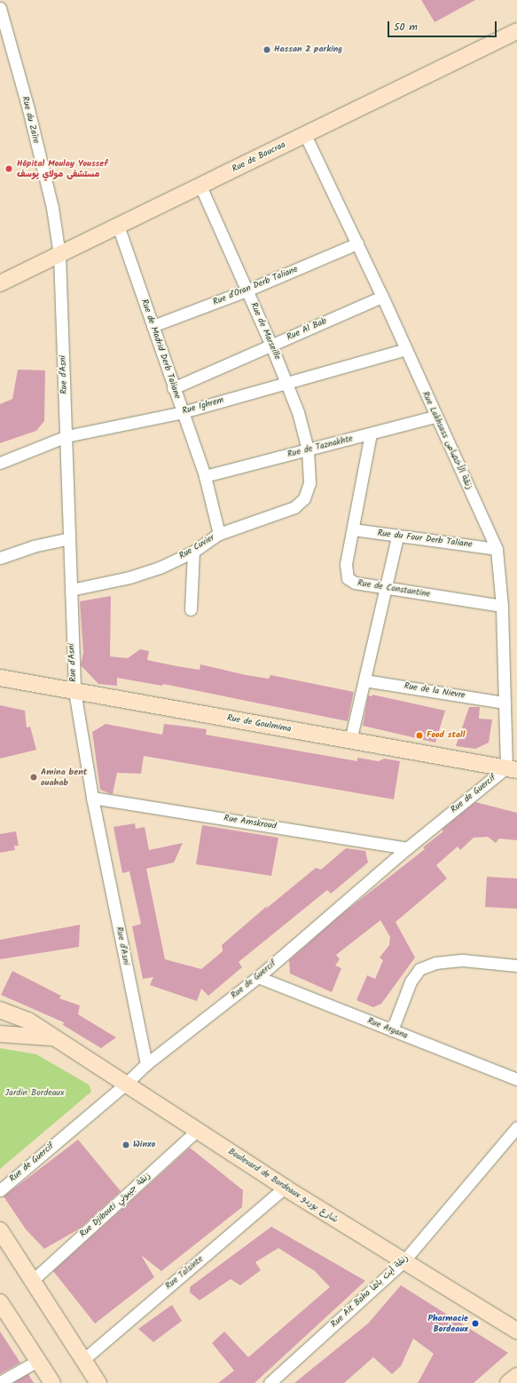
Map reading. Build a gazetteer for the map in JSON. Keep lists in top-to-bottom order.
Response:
{
  "streets": {
    "street": [
      "Rue du Zaïre",
      "Rue de Boucraa",
      "Rue d'Oran Derb Taliane",
      "Rue Al Bab",
      "Rue de Marseille",
      "Rue de Madrid Derb Taliane",
      "Rue d'Asni",
      "Rue Ighrem",
      "Rue Lakhsass زنقة الأخصاص",
      "Rue de Taznakhte",
      "Rue du Four Derb Taliane",
      "Rue Cuvier",
      "Rue de Constantine",
      "Rue de la Nievre",
      "Rue de Goulmima",
      "Rue de Guercif",
      "Rue Amskroud",
      "Rue Argana",
      "Boulevard de Bordeaux شارع بوردو",
      "Rue Djibouti زنقة جيبوتي",
      "Rue Talsinte",
      "Rue Ait Baha زنقة أيت باها"
    ]
  },
  "crossings": [
    ["Rue du Zaïre", "Rue de Boucraa"],
    ["Rue du Zaïre", "Rue d'Asni"],
    ["Rue de Boucraa", "Rue de Marseille"],
    ["Rue de Boucraa", "Rue de Madrid Derb Taliane"],
    ["Rue de Boucraa", "Rue d'Asni"],
    ["Rue de Boucraa", "Rue Lakhsass زنقة الأخصاص"],
    ["Rue d'Oran Derb Taliane", "Rue de Marseille"],
    ["Rue d'Oran Derb Taliane", "Rue de Madrid Derb Taliane"],
    ["Rue d'Oran Derb Taliane", "Rue Lakhsass زنقة الأخصاص"],
    ["Rue Al Bab", "Rue de Marseille"],
    ["Rue Al Bab", "Rue de Madrid Derb Taliane"],
    ["Rue Al Bab", "Rue Lakhsass زنقة الأخصاص"],
    ["Rue de Marseille", "Rue Ighrem"],
    ["Rue de Marseille", "Rue de Taznakhte"],
    ["Rue de Marseille", "Rue Cuvier"],
    ["Rue de Madrid Derb Taliane", "Rue Ighrem"],
    ["Rue de Madrid Derb Taliane", "Rue de Taznakhte"],
    ["Rue de Madrid Derb Taliane", "Rue Cuvier"],
    ["Rue d'Asni", "Rue Ighrem"],
    ["Rue d'Asni", "Rue Cuvier"],
    ["Rue d'Asni", "Rue de Goulmima"],
    ["Rue d'Asni", "Rue de Guercif"],
    ["Rue d'Asni", "Rue Amskroud"],
    ["Rue Ighrem", "Rue Lakhsass زنقة الأخصاص"],
    ["Rue Lakhsass زنقة الأخصاص", "Rue de Taznakhte"],
    ["Rue Lakhsass زنقة الأخصاص", "Rue du Four Derb Taliane"],
    ["Rue Lakhsass زنقة الأخصاص", "Rue de Constantine"],
    ["Rue Lakhsass زنقة الأخصاص", "Rue de la Nievre"],
    ["Rue Lakhsass زنقة الأخصاص", "Rue de Goulmima"],
    ["Rue Lakhsass زنقة الأخصاص", "Rue de Guercif"],
    ["Rue de Taznakhte", "Rue de Constantine"],
    ["Rue du Four Derb Taliane", "Rue de Constantine"],
    ["Rue de Goulmima", "Rue de Guercif"],
    ["Rue de Guercif", "Rue Amskroud"],
    ["Rue de Guercif", "Rue Argana"],
    ["Rue de Guercif", "Boulevard de Bordeaux شارع بوردو"],
    ["Boulevard de Bordeaux شارع بوردو", "Rue Djibouti زنقة جيبوتي"],
    ["Boulevard de Bordeaux شارع بوردو", "Rue Talsinte"],
    ["Boulevard de Bordeaux شارع بوردو", "Rue Ait Baha زنقة أيت باها"]
  ],
  "parks": ["Jardin Bordeaux"],
  "places": [
    "Hassan 2 parking",
    "Hôpital Moulay Youssef مستشفى مولاي يوسف",
    "Food stall",
    "Amina bent ouahab",
    "Winxo",
    "Pharmacie Bordeaux"
  ],
  "scale_bar": "50 m"
}
